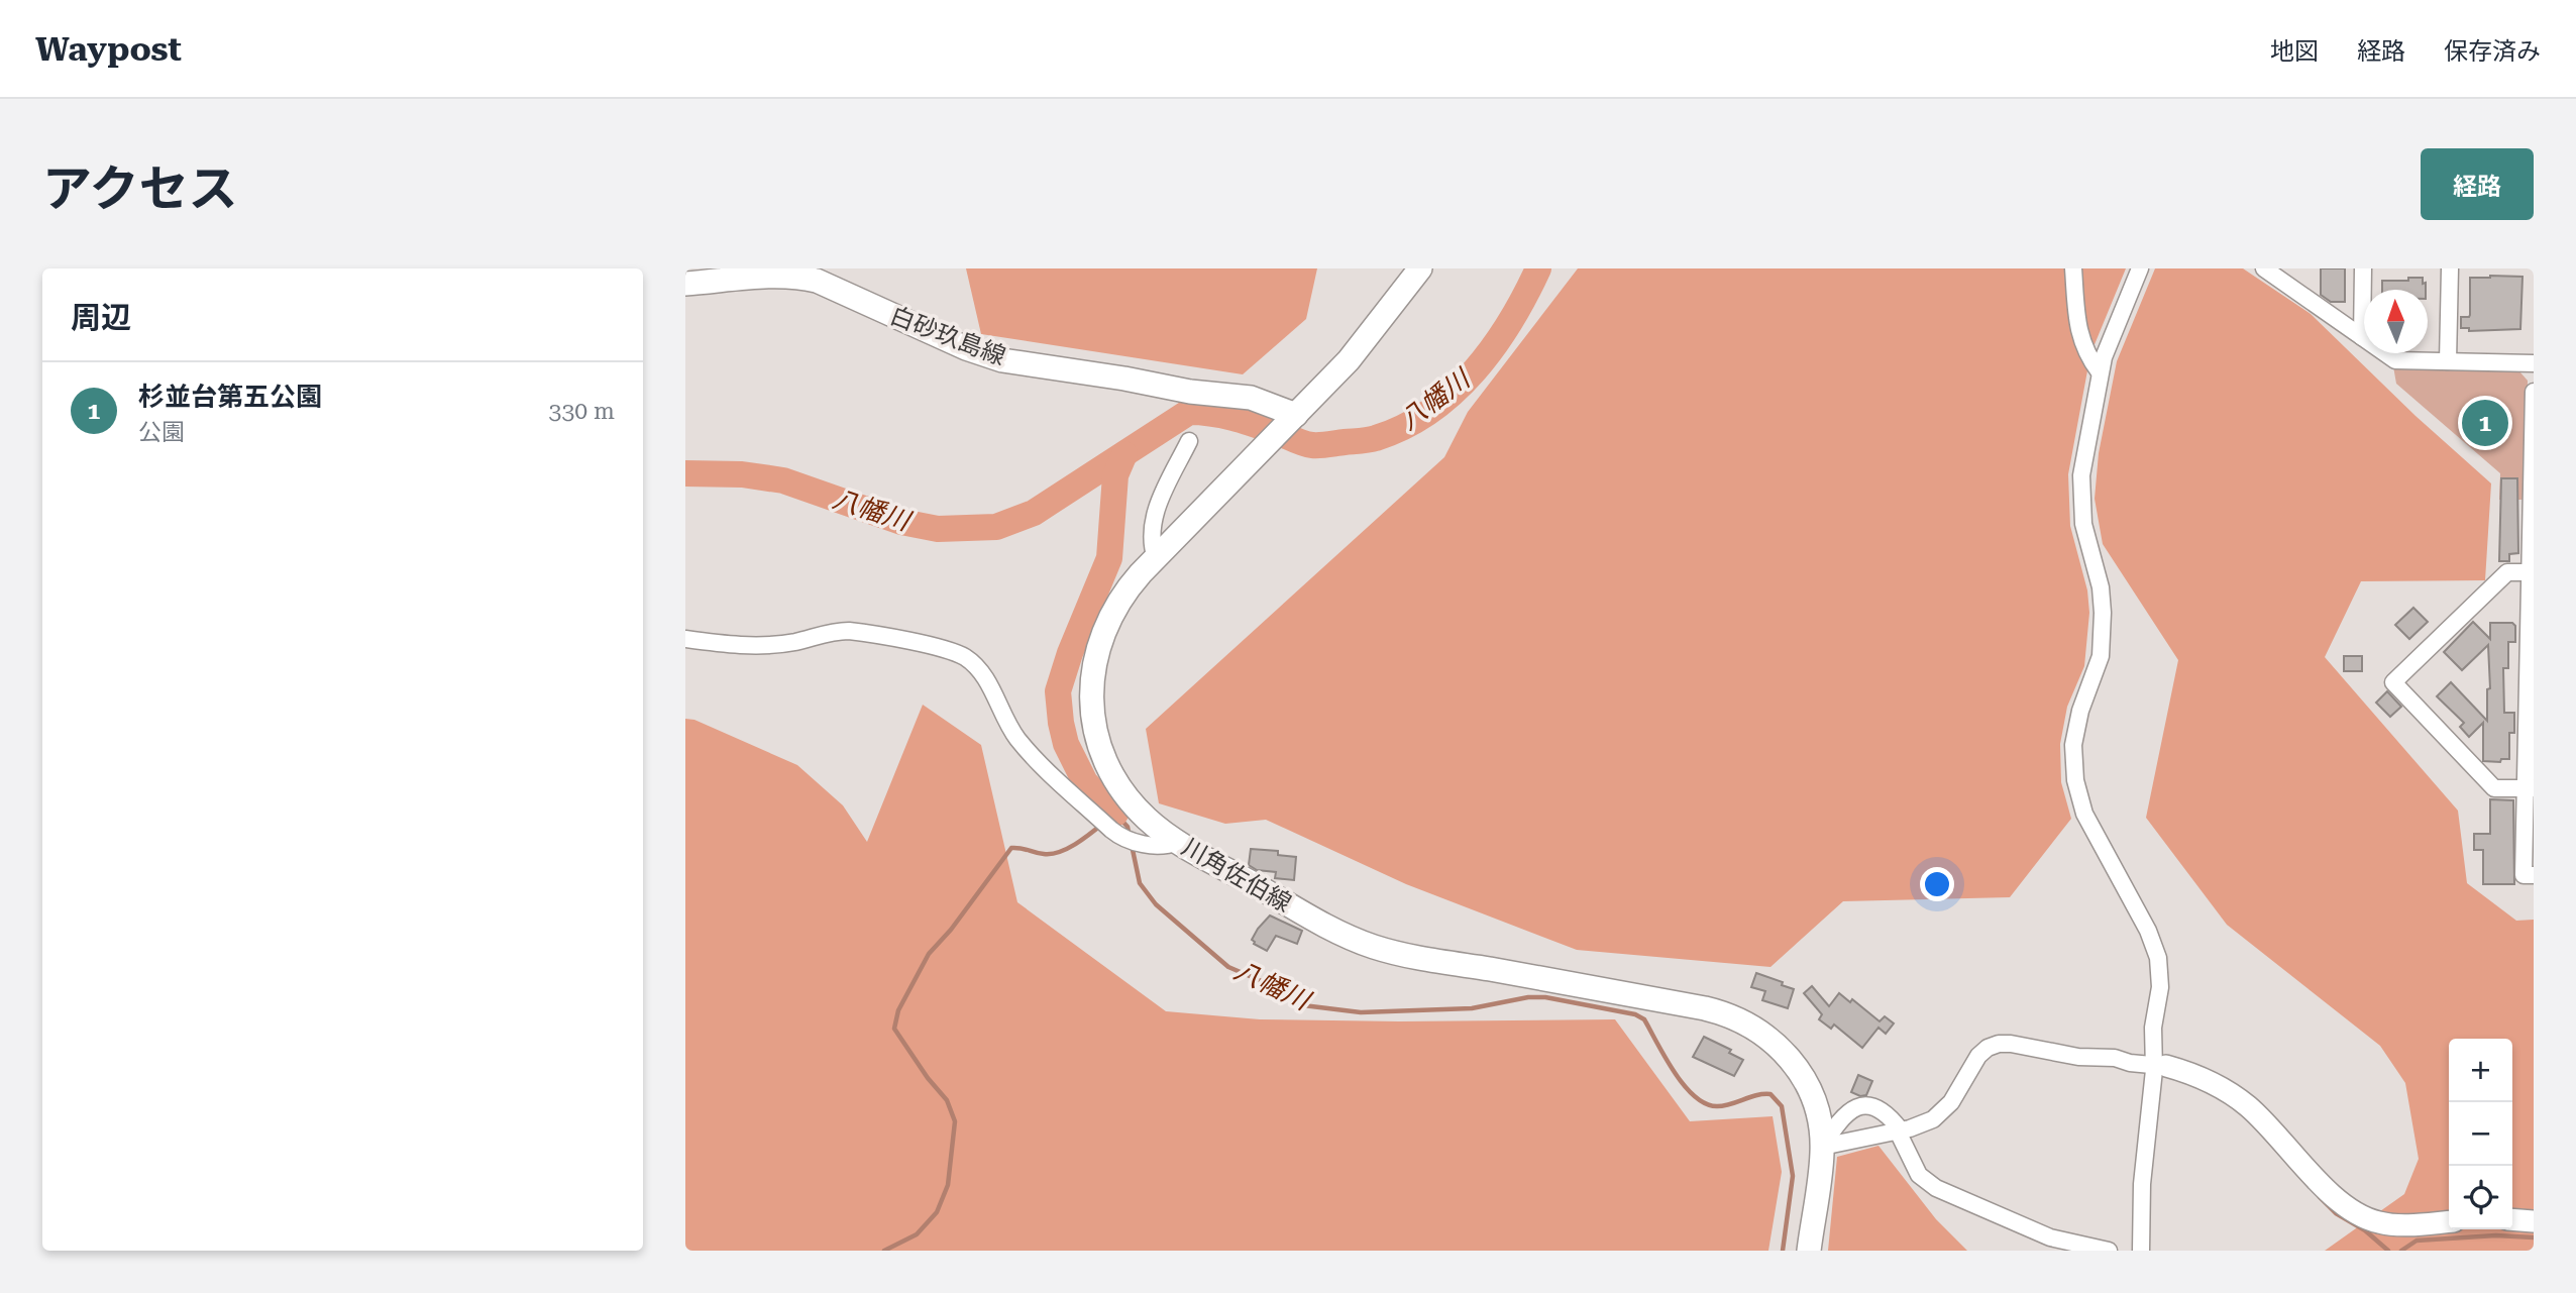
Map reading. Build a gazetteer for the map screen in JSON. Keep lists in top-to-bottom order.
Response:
{
  "streets": {
    "main road": ["白砂玖島線", "川角佐伯線"]
  },
  "crossings": [
    ["白砂玖島線", "川角佐伯線"]
  ],
  "water": ["八幡川"],
  "north": "top",
  "page": {
    "header": "Waypost",
    "nav": ["地図", "経路", "保存済み"],
    "title": "アクセス",
    "buttons": "経路",
    "heading": "周辺",
    "list": [
      {
        "mark": "1",
        "name": "杉並台第五公園",
        "note": "公園",
        "value": "330 m"
      }
    ],
    "pins": "1",
    "map_buttons": ["+", "−"]
  }
}
